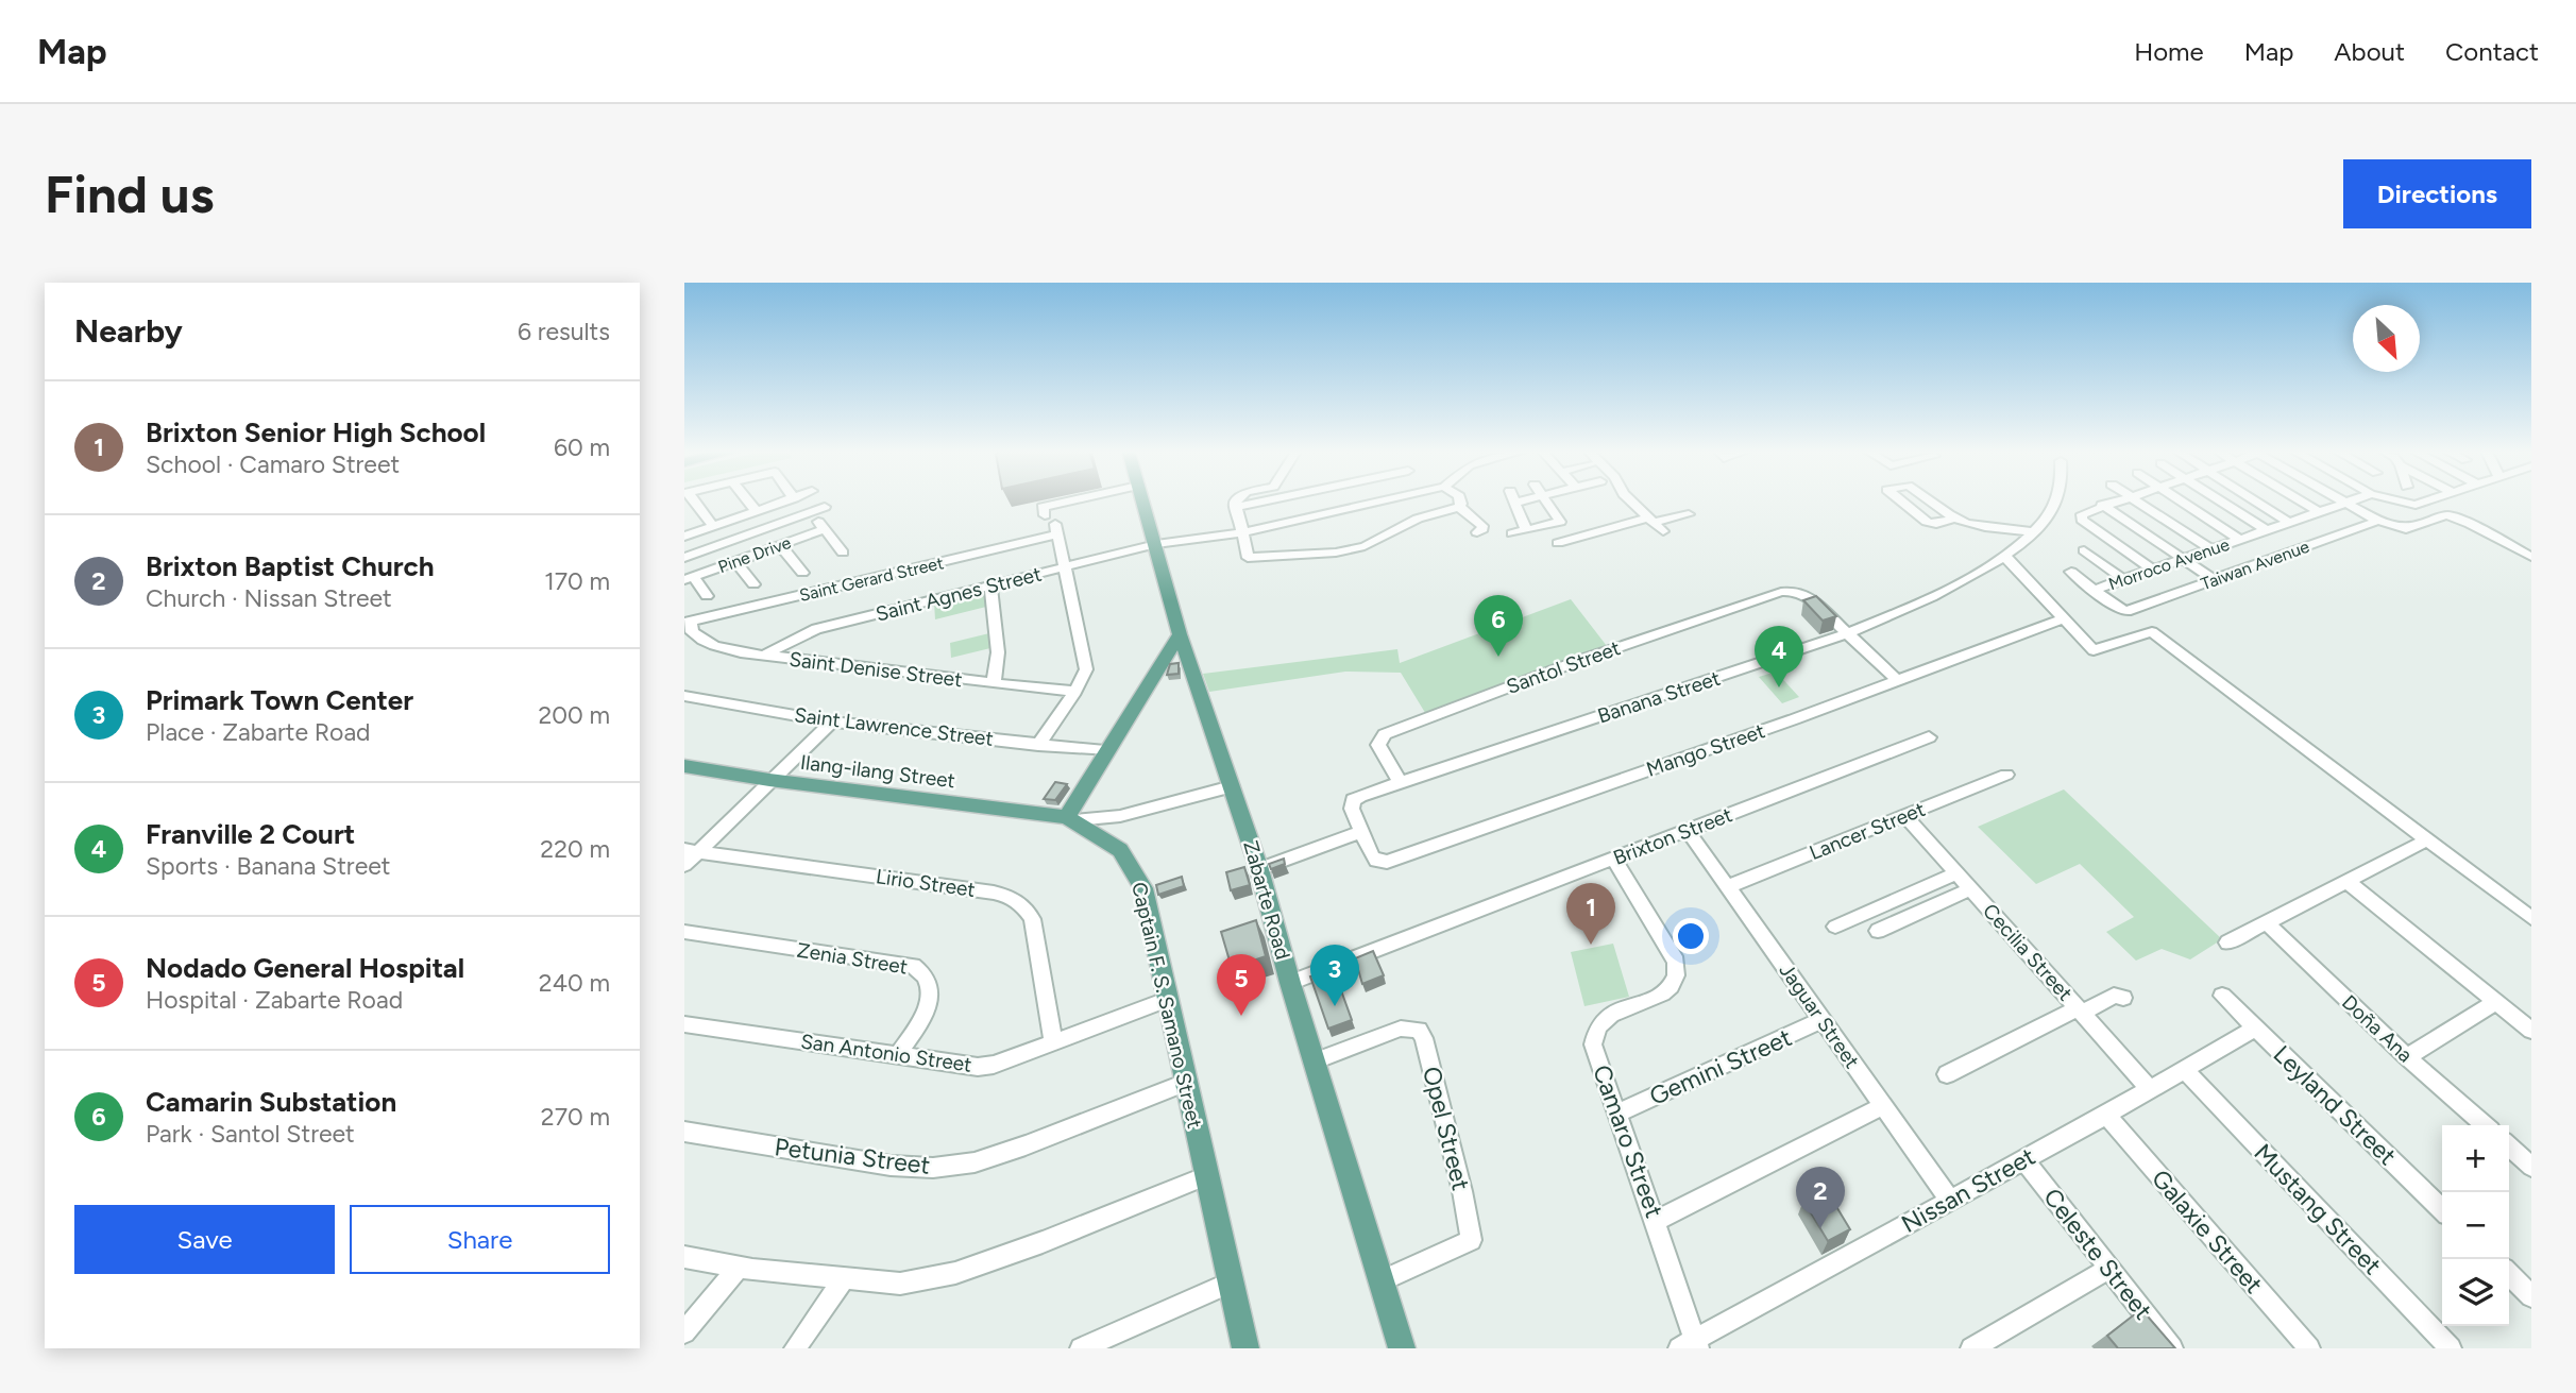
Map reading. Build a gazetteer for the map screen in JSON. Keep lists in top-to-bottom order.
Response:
{
  "streets": {
    "main road": ["Ilang-ilang Street", "Zabarte Road", "Captain F. S. Samano Street"],
    "street": [
      "Pine Drive",
      "Morroco Avenue",
      "Taiwan Avenue",
      "Saint Gerard Street",
      "Saint Agnes Street",
      "Santol Street",
      "Saint Denise Street",
      "Banana Street",
      "Saint Lawrence Street",
      "Mango Street",
      "Lancer Street",
      "Brixton Street",
      "Lirio Street",
      "Cecilia Street",
      "Zenia Street",
      "Jaguar Street",
      "Doña Ana",
      "San Antonio Street",
      "Gemini Street",
      "Leyland Street",
      "Opel Street",
      "Camaro Street",
      "Petunia Street",
      "Nissan Street",
      "Mustang Street",
      "Galaxie Street",
      "Celeste Street"
    ]
  },
  "crossings": [
    ["Morroco Avenue", "Taiwan Avenue"],
    ["Saint Gerard Street", "Saint Denise Street"],
    ["Saint Agnes Street", "Saint Denise Street"],
    ["Saint Agnes Street", "Zabarte Road"],
    ["Santol Street", "Banana Street"],
    ["Banana Street", "Mango Street"],
    ["Ilang-ilang Street", "Captain F. S. Samano Street"],
    ["Lancer Street", "Cecilia Street"],
    ["Lancer Street", "Jaguar Street"],
    ["Brixton Street", "Zabarte Road"],
    ["Brixton Street", "Jaguar Street"],
    ["Brixton Street", "Camaro Street"],
    ["Lirio Street", "San Antonio Street"],
    ["Zabarte Road", "Opel Street"],
    ["Cecilia Street", "Nissan Street"],
    ["Zenia Street", "San Antonio Street"],
    ["Captain F. S. Samano Street", "San Antonio Street"],
    ["Captain F. S. Samano Street", "Petunia Street"],
    ["Jaguar Street", "Gemini Street"],
    ["Jaguar Street", "Nissan Street"],
    ["Gemini Street", "Camaro Street"],
    ["Leyland Street", "Nissan Street"],
    ["Camaro Street", "Nissan Street"],
    ["Nissan Street", "Mustang Street"],
    ["Nissan Street", "Galaxie Street"],
    ["Nissan Street", "Celeste Street"]
  ],
  "north": "bottom right",
  "page": {
    "header": "Map",
    "nav": [
      "Home",
      "Map",
      "About",
      "Contact"
    ],
    "buttons": [
      "Directions",
      ["Save", "Share"]
    ],
    "title": "Find us",
    "heading": ["Nearby", "6 results"],
    "list": [
      {
        "mark": "1",
        "name": "Brixton Senior High School",
        "note": "School · Camaro Street",
        "value": "60 m"
      },
      {
        "mark": "2",
        "name": "Brixton Baptist Church",
        "note": "Church · Nissan Street",
        "value": "170 m"
      },
      {
        "mark": "3",
        "name": "Primark Town Center",
        "note": "Place · Zabarte Road",
        "value": "200 m"
      },
      {
        "mark": "4",
        "name": "Franville 2 Court",
        "note": "Sports · Banana Street",
        "value": "220 m"
      },
      {
        "mark": "5",
        "name": "Nodado General Hospital",
        "note": "Hospital · Zabarte Road",
        "value": "240 m"
      },
      {
        "mark": "6",
        "name": "Camarin Substation",
        "note": "Park · Santol Street",
        "value": "270 m"
      }
    ],
    "pins": [
      "6",
      "4",
      "1",
      "3",
      "5",
      "2"
    ],
    "map_buttons": ["+", "−"]
  }
}
